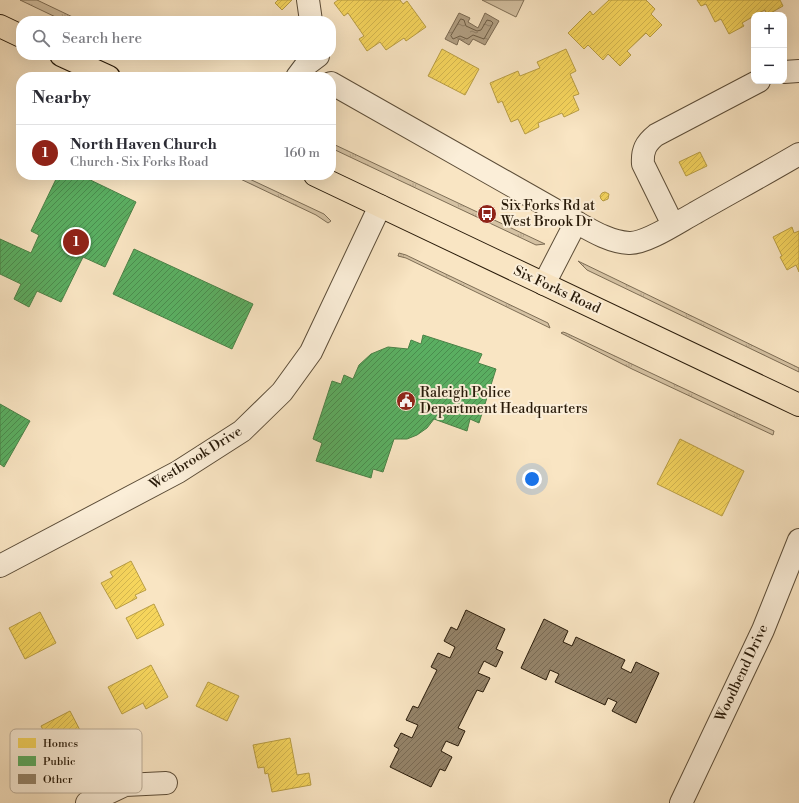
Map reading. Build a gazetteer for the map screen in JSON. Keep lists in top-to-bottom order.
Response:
{
  "streets": {
    "main road": ["Six Forks Road"],
    "street": ["Westbrook Drive", "Woodbend Drive"]
  },
  "crossings": [
    ["Six Forks Road", "Westbrook Drive"]
  ],
  "places": {
    "bus stop": ["Six Forks Rd at West Brook Dr"],
    "public building": ["Raleigh Police Department Headquarters"]
  },
  "legend": ["Homes", "Public", "Other"],
  "page": {
    "map_buttons": ["+", "−"],
    "search": "Search here",
    "heading": "Nearby",
    "list": [
      {
        "mark": "1",
        "name": "North Haven Church",
        "note": "Church · Six Forks Road",
        "value": "160 m"
      }
    ],
    "pins": "1"
  }
}
